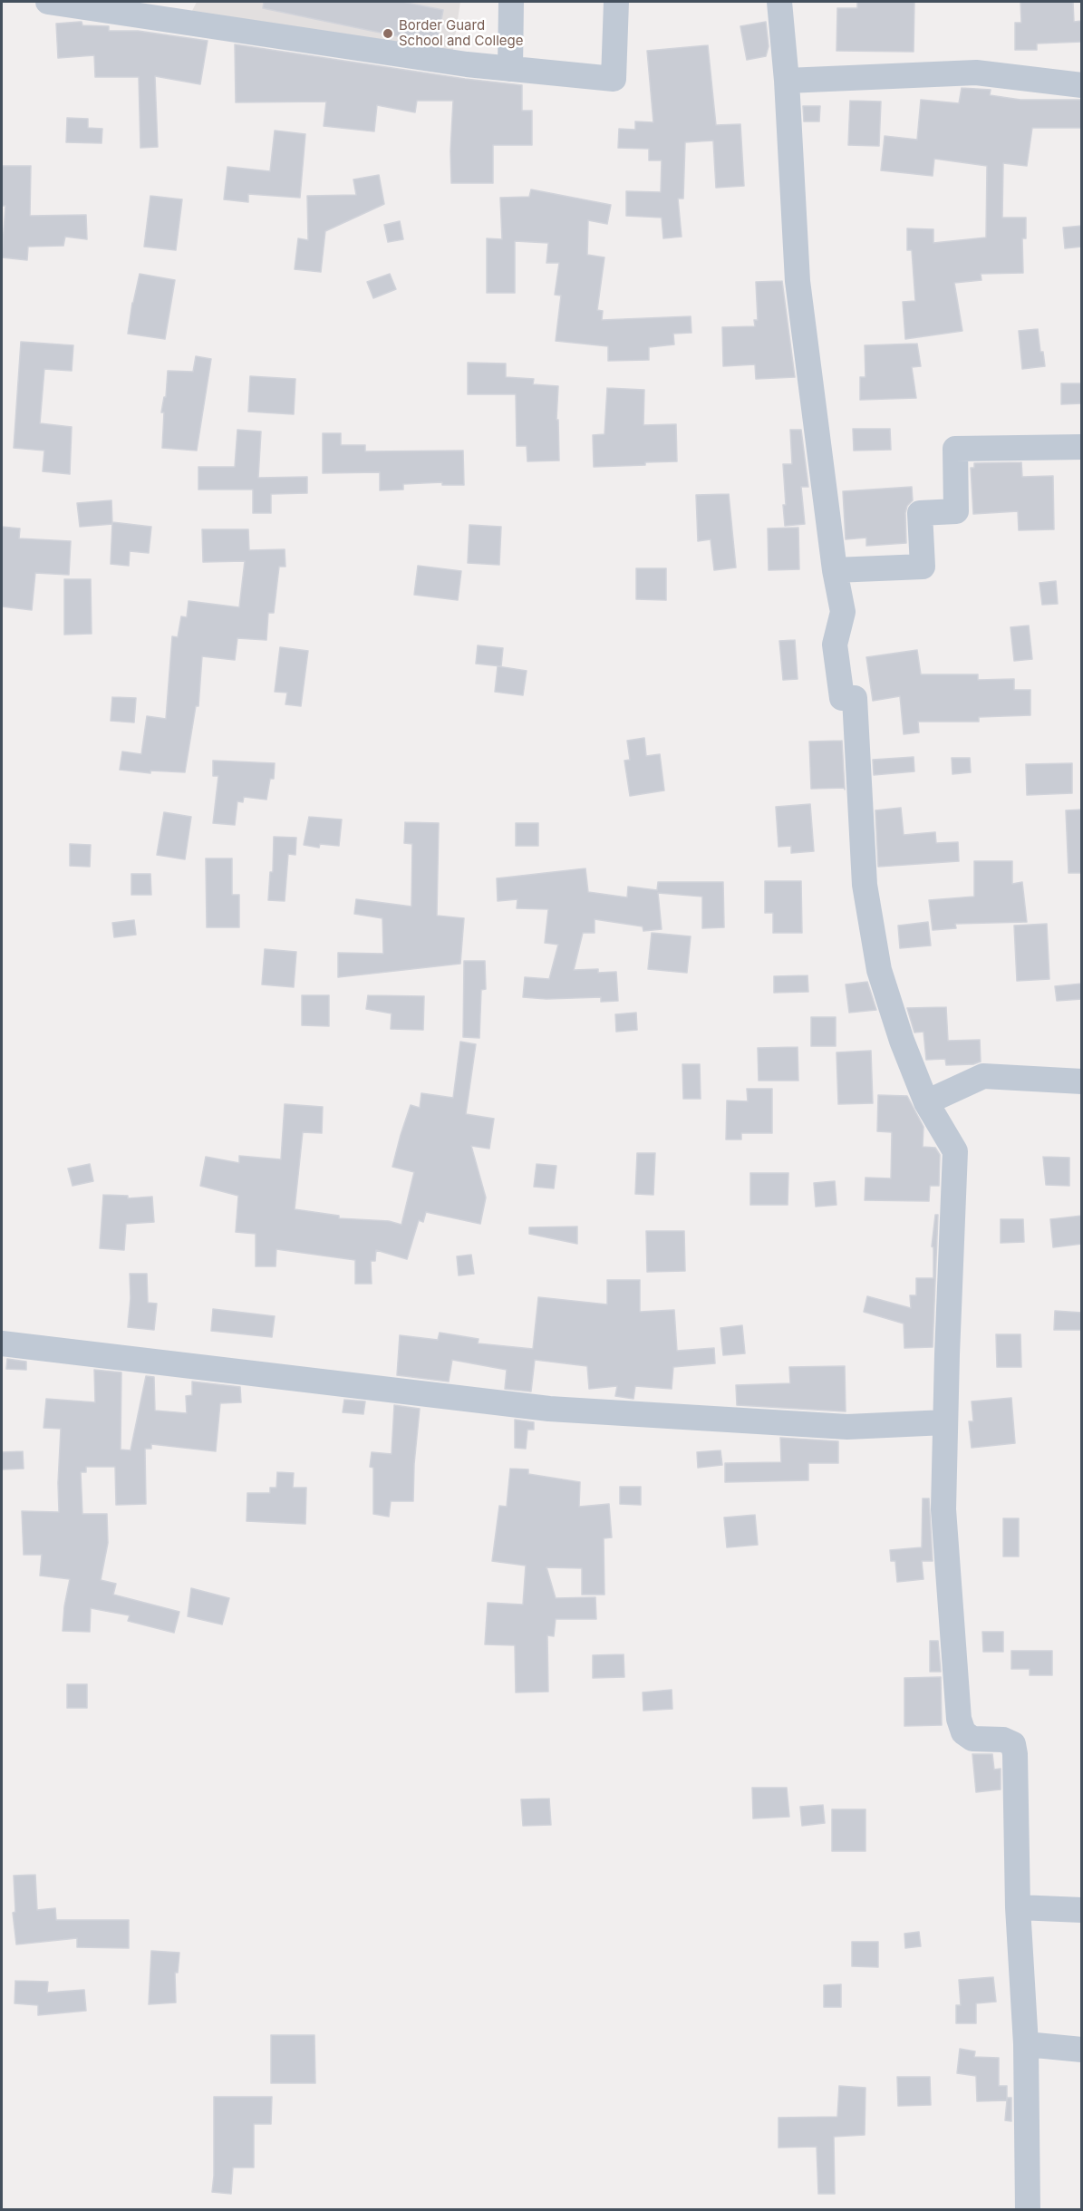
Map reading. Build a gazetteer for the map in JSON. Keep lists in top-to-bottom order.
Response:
{
  "places": ["Border Guard School and College"]
}
